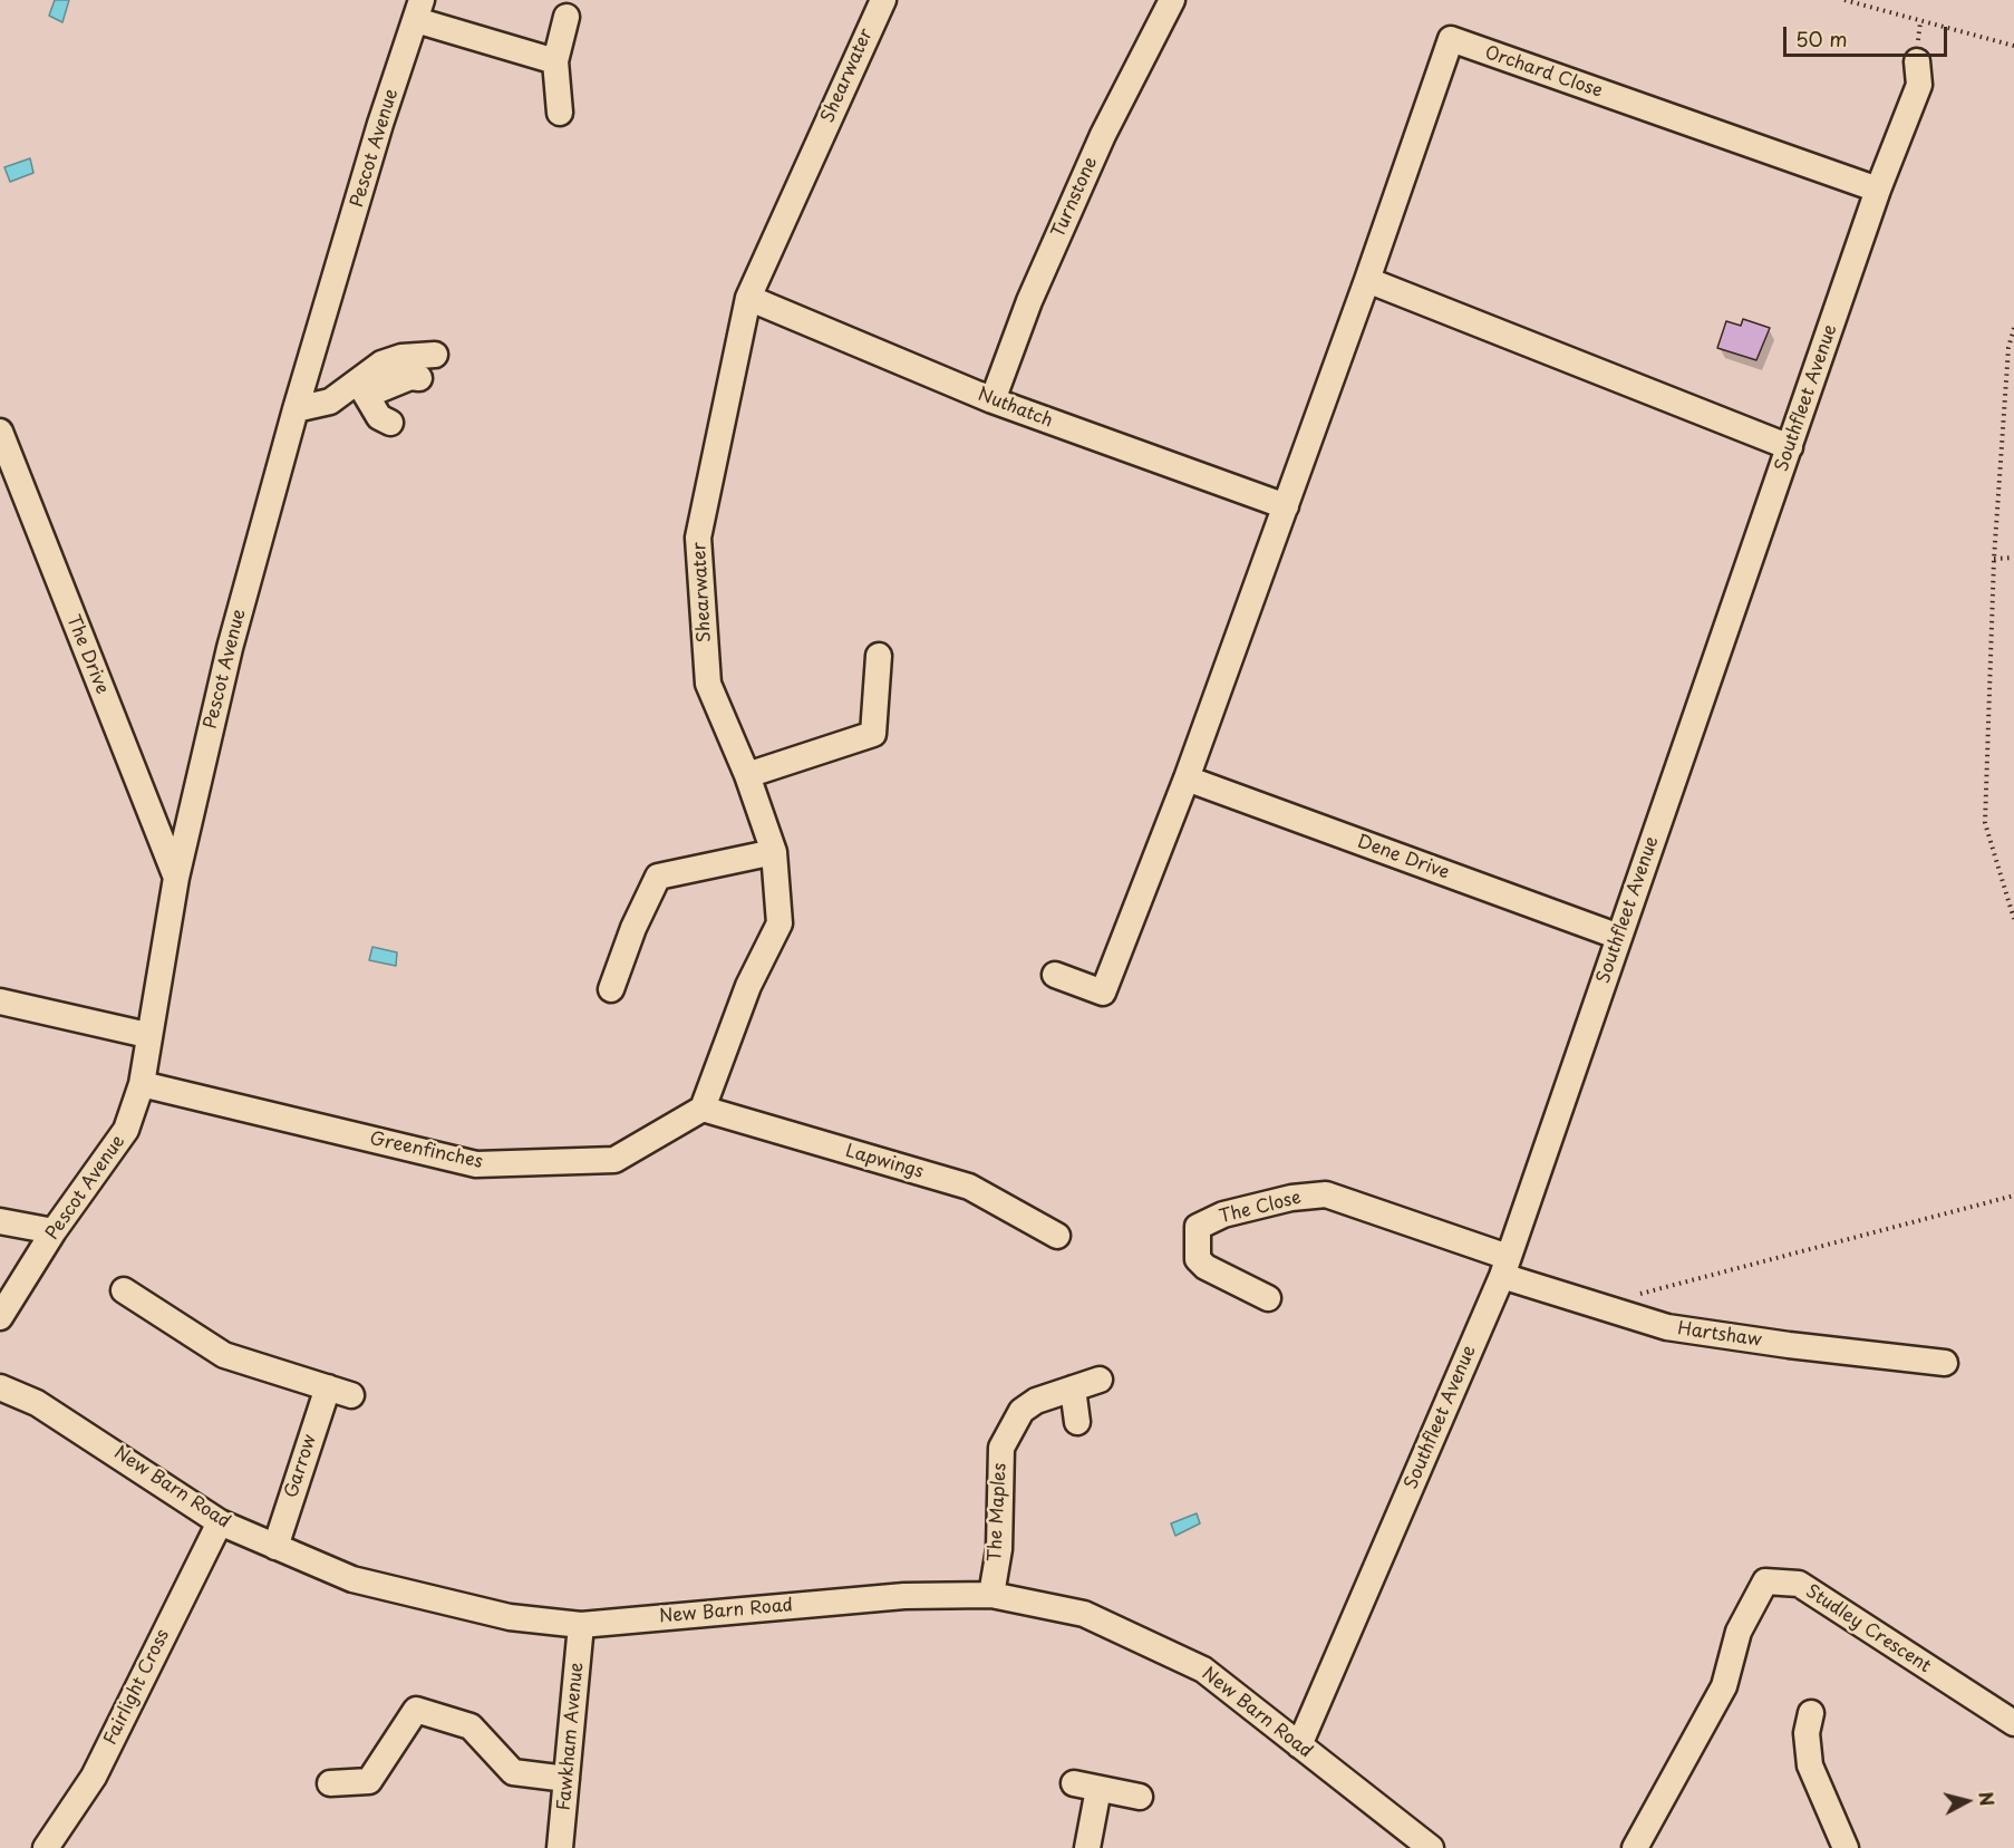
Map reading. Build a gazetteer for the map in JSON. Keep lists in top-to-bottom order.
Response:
{
  "streets": {
    "street": [
      "Orchard Close",
      "Shearwater",
      "Pescot Avenue",
      "Turnstone",
      "Southfleet Avenue",
      "Nuthatch",
      "The Drive",
      "Dene Drive",
      "Greenfinches",
      "Lapwings",
      "The Close",
      "Hartshaw",
      "Garrow",
      "New Barn Road",
      "The Maples",
      "Studley Crescent",
      "Fairlight Cross",
      "Fawkham Avenue"
    ]
  },
  "crossings": [
    ["Orchard Close", "Southfleet Avenue"],
    ["Orchard Close", "Nuthatch"],
    ["Shearwater", "Nuthatch"],
    ["Shearwater", "Greenfinches"],
    ["Shearwater", "Lapwings"],
    ["Pescot Avenue", "The Drive"],
    ["Pescot Avenue", "Greenfinches"],
    ["Turnstone", "Nuthatch"],
    ["Southfleet Avenue", "Dene Drive"],
    ["Southfleet Avenue", "The Close"],
    ["Southfleet Avenue", "Hartshaw"],
    ["Southfleet Avenue", "New Barn Road"],
    ["Greenfinches", "Lapwings"],
    ["The Close", "Hartshaw"],
    ["Garrow", "New Barn Road"],
    ["New Barn Road", "The Maples"],
    ["New Barn Road", "Fairlight Cross"],
    ["New Barn Road", "Fawkham Avenue"]
  ],
  "scale_bar": "50 m",
  "north": "right"
}
